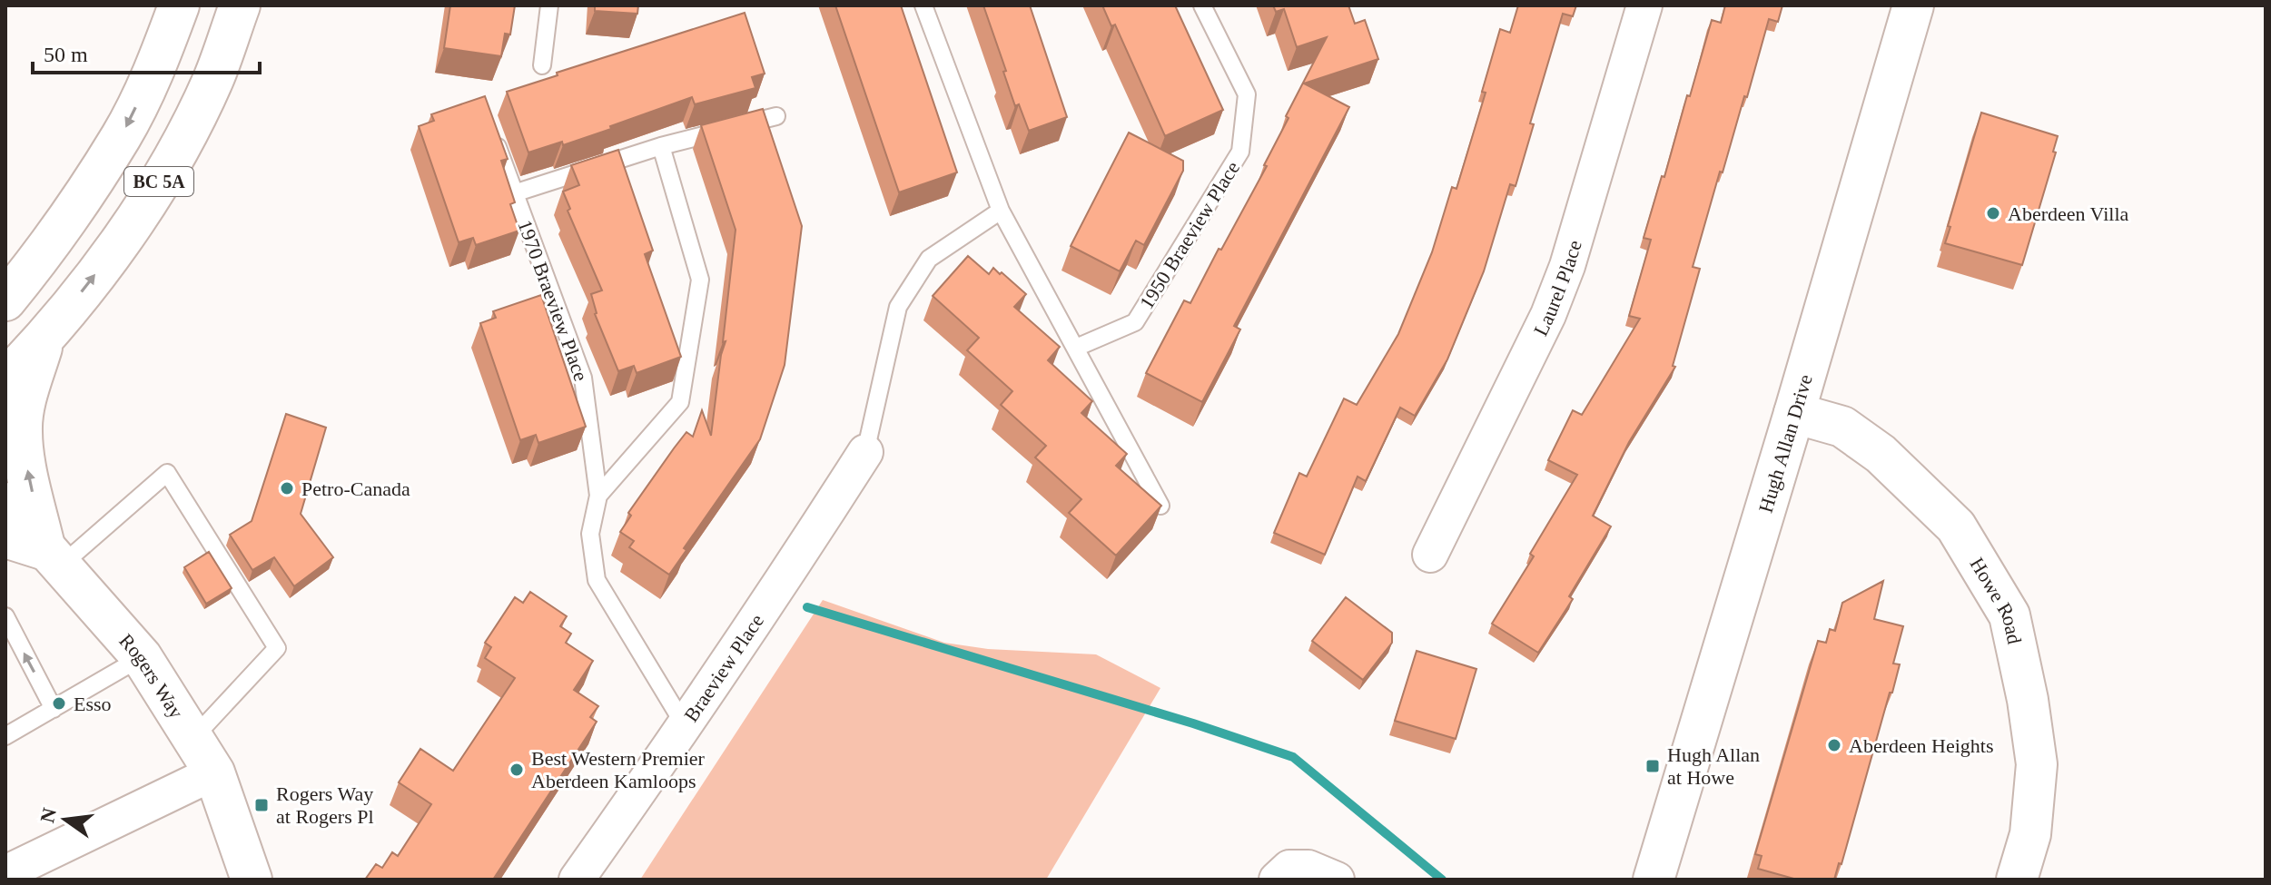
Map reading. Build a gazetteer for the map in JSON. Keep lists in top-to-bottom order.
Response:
{
  "streets": {
    "main road": [
      "BC 5A",
      "Hugh Allan Drive",
      "Howe Road",
      "Rogers Way"
    ],
    "street": ["Laurel Place", "Braeview Place"],
    "lane": ["1950 Braeview Place", "1970 Braeview Place"]
  },
  "crossings": [
    ["1970 Braeview Place", "Braeview Place"],
    ["Hugh Allan Drive", "Howe Road"]
  ],
  "places": {
    "other": [
      "Aberdeen Villa",
      "Petro-Canada",
      "Esso",
      "Aberdeen Heights",
      "Best Western Premier Aberdeen Kamloops"
    ],
    "transit": ["Hugh Allan at Howe", "Rogers Way at Rogers Pl"]
  },
  "scale_bar": "50 m",
  "north": "left"
}
